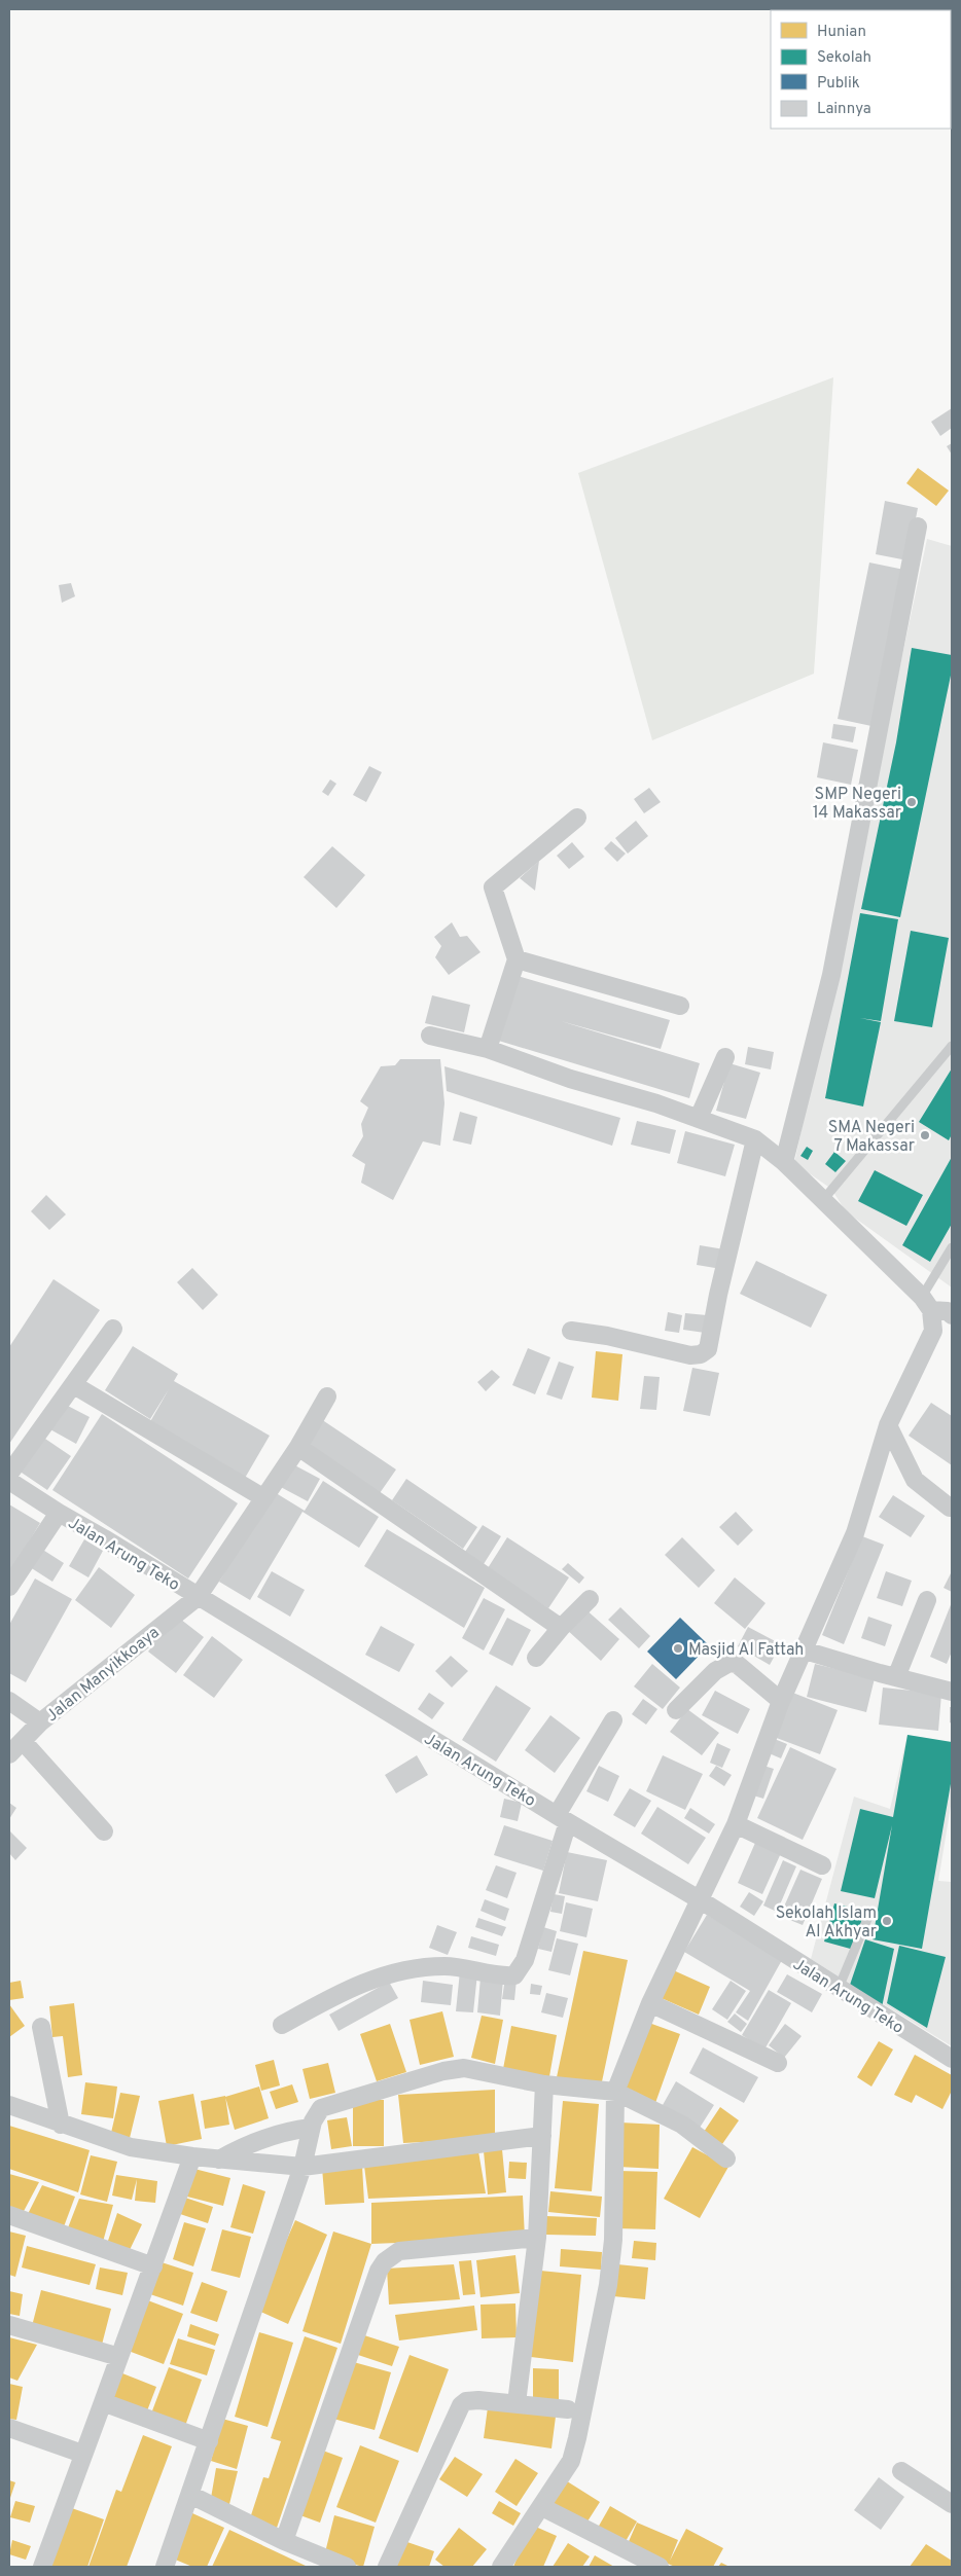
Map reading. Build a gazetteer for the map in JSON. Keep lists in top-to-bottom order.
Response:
{
  "streets": {
    "street": ["Jalan Arung Teko", "Jalan Manyikkoaya"]
  },
  "crossings": [
    ["Jalan Arung Teko", "Jalan Manyikkoaya"]
  ],
  "places": [
    "SMP Negeri 14 Makassar",
    "SMA Negeri 7 Makassar",
    "Masjid Al Fattah",
    "Sekolah Islam Al Akhyar"
  ],
  "legend": [
    "Hunian",
    "Sekolah",
    "Publik",
    "Lainnya"
  ]
}
